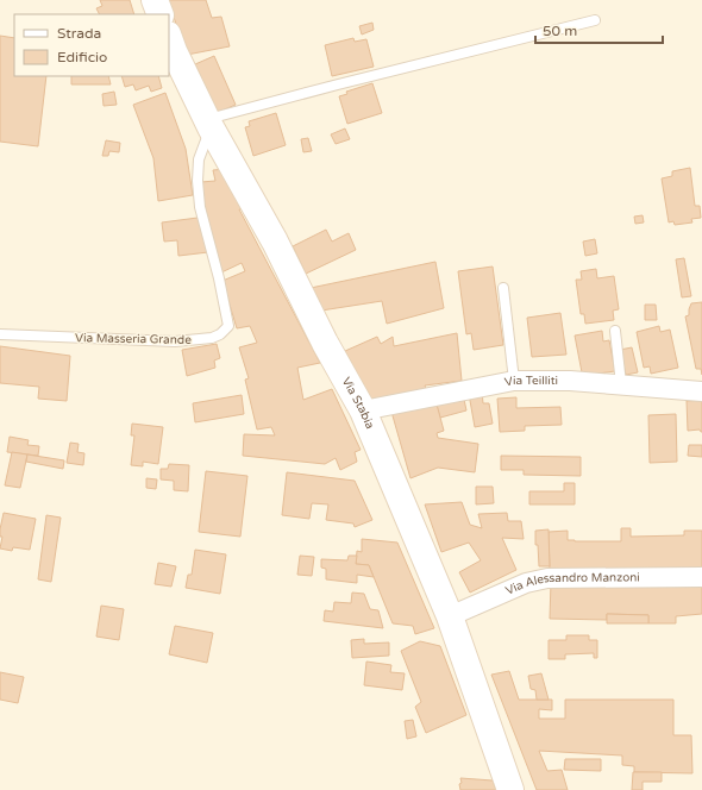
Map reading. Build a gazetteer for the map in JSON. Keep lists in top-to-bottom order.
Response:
{
  "streets": {
    "main road": ["Via Stabia"],
    "street": ["Via Teilliti", "Via Alessandro Manzoni"],
    "lane": ["Via Masseria Grande"]
  },
  "crossings": [
    ["Via Masseria Grande", "Via Stabia"],
    ["Via Teilliti", "Via Stabia"],
    ["Via Stabia", "Via Alessandro Manzoni"]
  ],
  "legend": ["Strada", "Edificio"],
  "scale_bar": "50 m"
}
